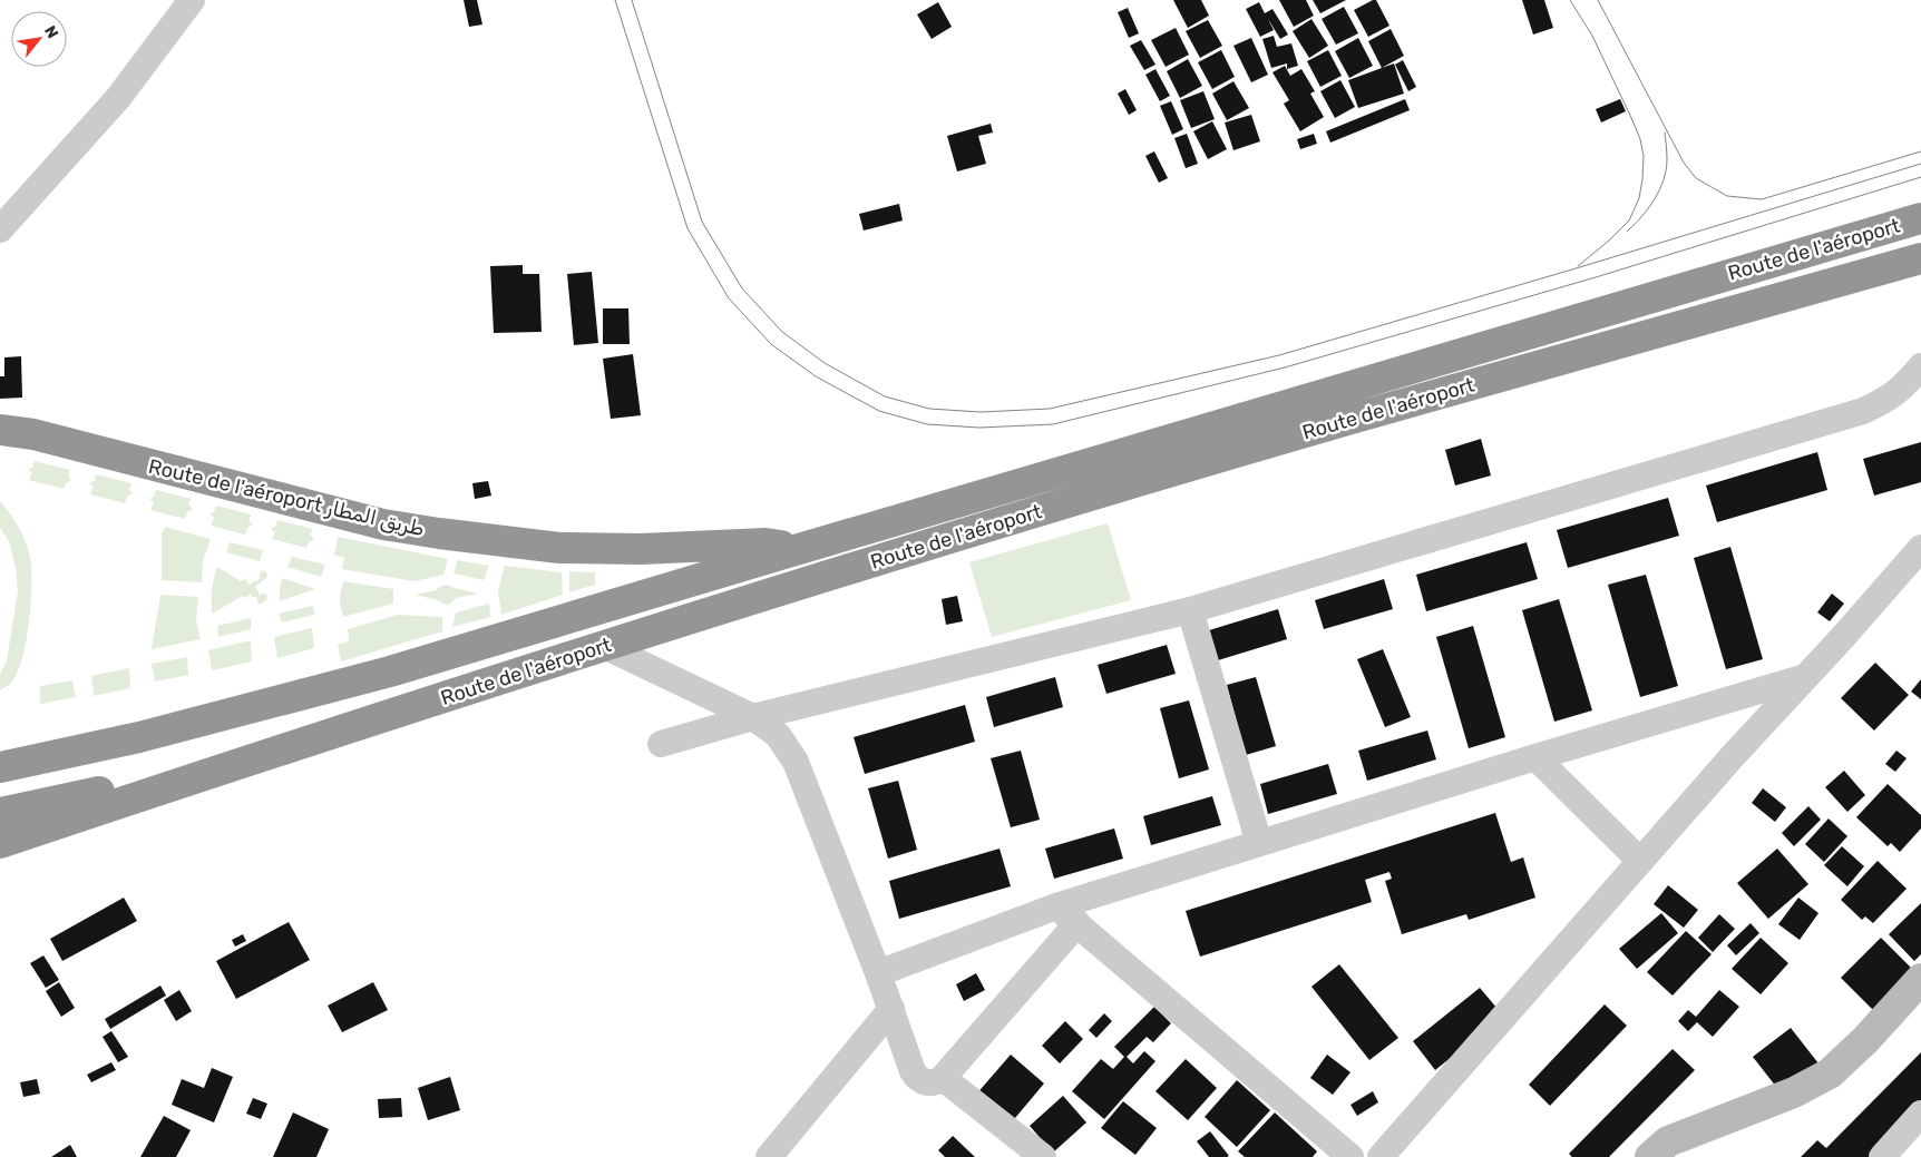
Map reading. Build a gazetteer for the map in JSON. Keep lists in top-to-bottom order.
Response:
{
  "streets": {
    "highway": ["Route de l'aéroport", "Route de l'aéroport طريق المطار"]
  },
  "crossings": [
    ["Route de l'aéroport", "Route de l'aéroport طريق المطار"]
  ],
  "north": "top right"
}
